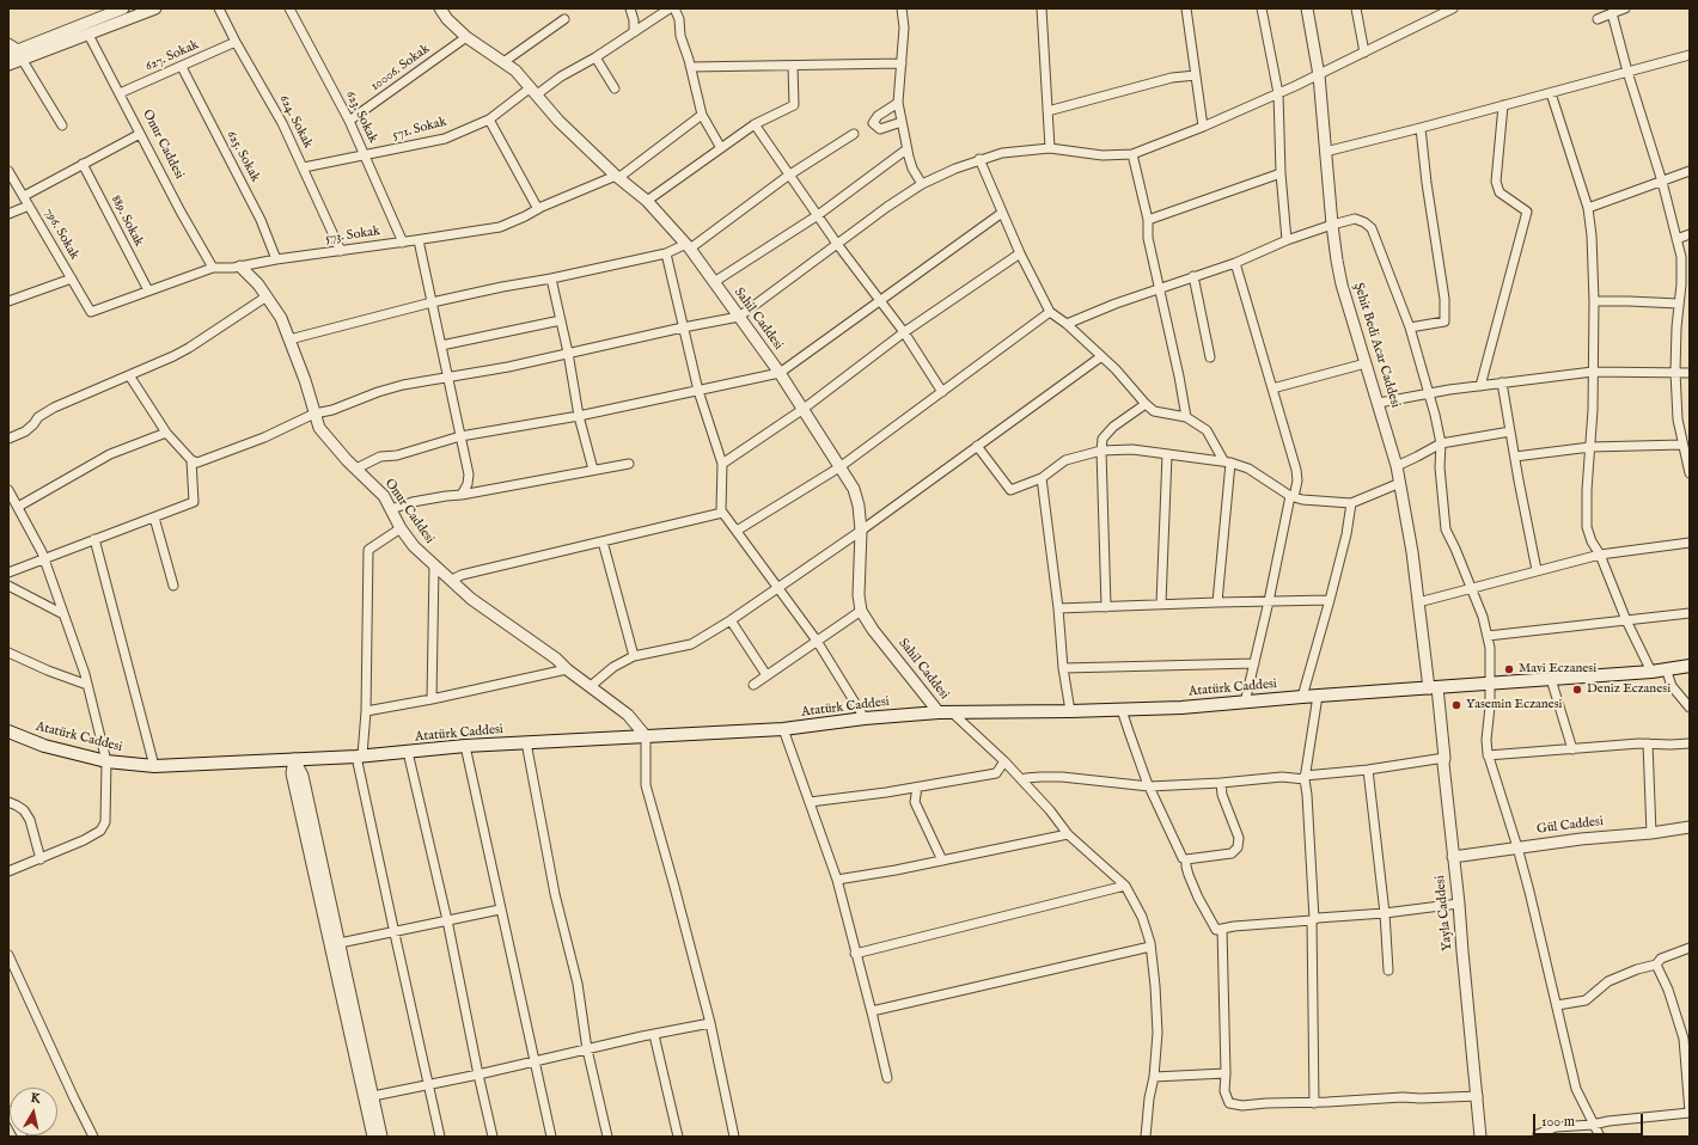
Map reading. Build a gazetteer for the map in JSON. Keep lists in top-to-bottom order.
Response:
{
  "streets": {
    "main road": ["Atatürk Caddesi"],
    "street": [
      "627. Sokak",
      "10006. Sokak",
      "623. Sokak",
      "624. Sokak",
      "571. Sokak",
      "Onur Caddesi",
      "625. Sokak",
      "889. Sokak",
      "796. Sokak",
      "573. Sokak",
      "Sahil Caddesi",
      "Şehit Bedi Acar Caddesi",
      "Gül Caddesi",
      "Yayla Caddesi"
    ]
  },
  "crossings": [
    ["627. Sokak", "624. Sokak"],
    ["627. Sokak", "Onur Caddesi"],
    ["627. Sokak", "625. Sokak"],
    ["10006. Sokak", "623. Sokak"],
    ["10006. Sokak", "Sahil Caddesi"],
    ["623. Sokak", "571. Sokak"],
    ["623. Sokak", "573. Sokak"],
    ["624. Sokak", "571. Sokak"],
    ["624. Sokak", "573. Sokak"],
    ["571. Sokak", "Sahil Caddesi"],
    ["Onur Caddesi", "573. Sokak"],
    ["Onur Caddesi", "Atatürk Caddesi"],
    ["625. Sokak", "573. Sokak"],
    ["889. Sokak", "573. Sokak"],
    ["796. Sokak", "573. Sokak"],
    ["573. Sokak", "Sahil Caddesi"],
    ["Sahil Caddesi", "Atatürk Caddesi"],
    ["Şehit Bedi Acar Caddesi", "Atatürk Caddesi"],
    ["Şehit Bedi Acar Caddesi", "Yayla Caddesi"],
    ["Atatürk Caddesi", "Yayla Caddesi"],
    ["Gül Caddesi", "Yayla Caddesi"]
  ],
  "places": ["Mavi Eczanesi", "Deniz Eczanesi", "Yasemin Eczanesi"],
  "scale_bar": "100 m",
  "north": "top"
}
